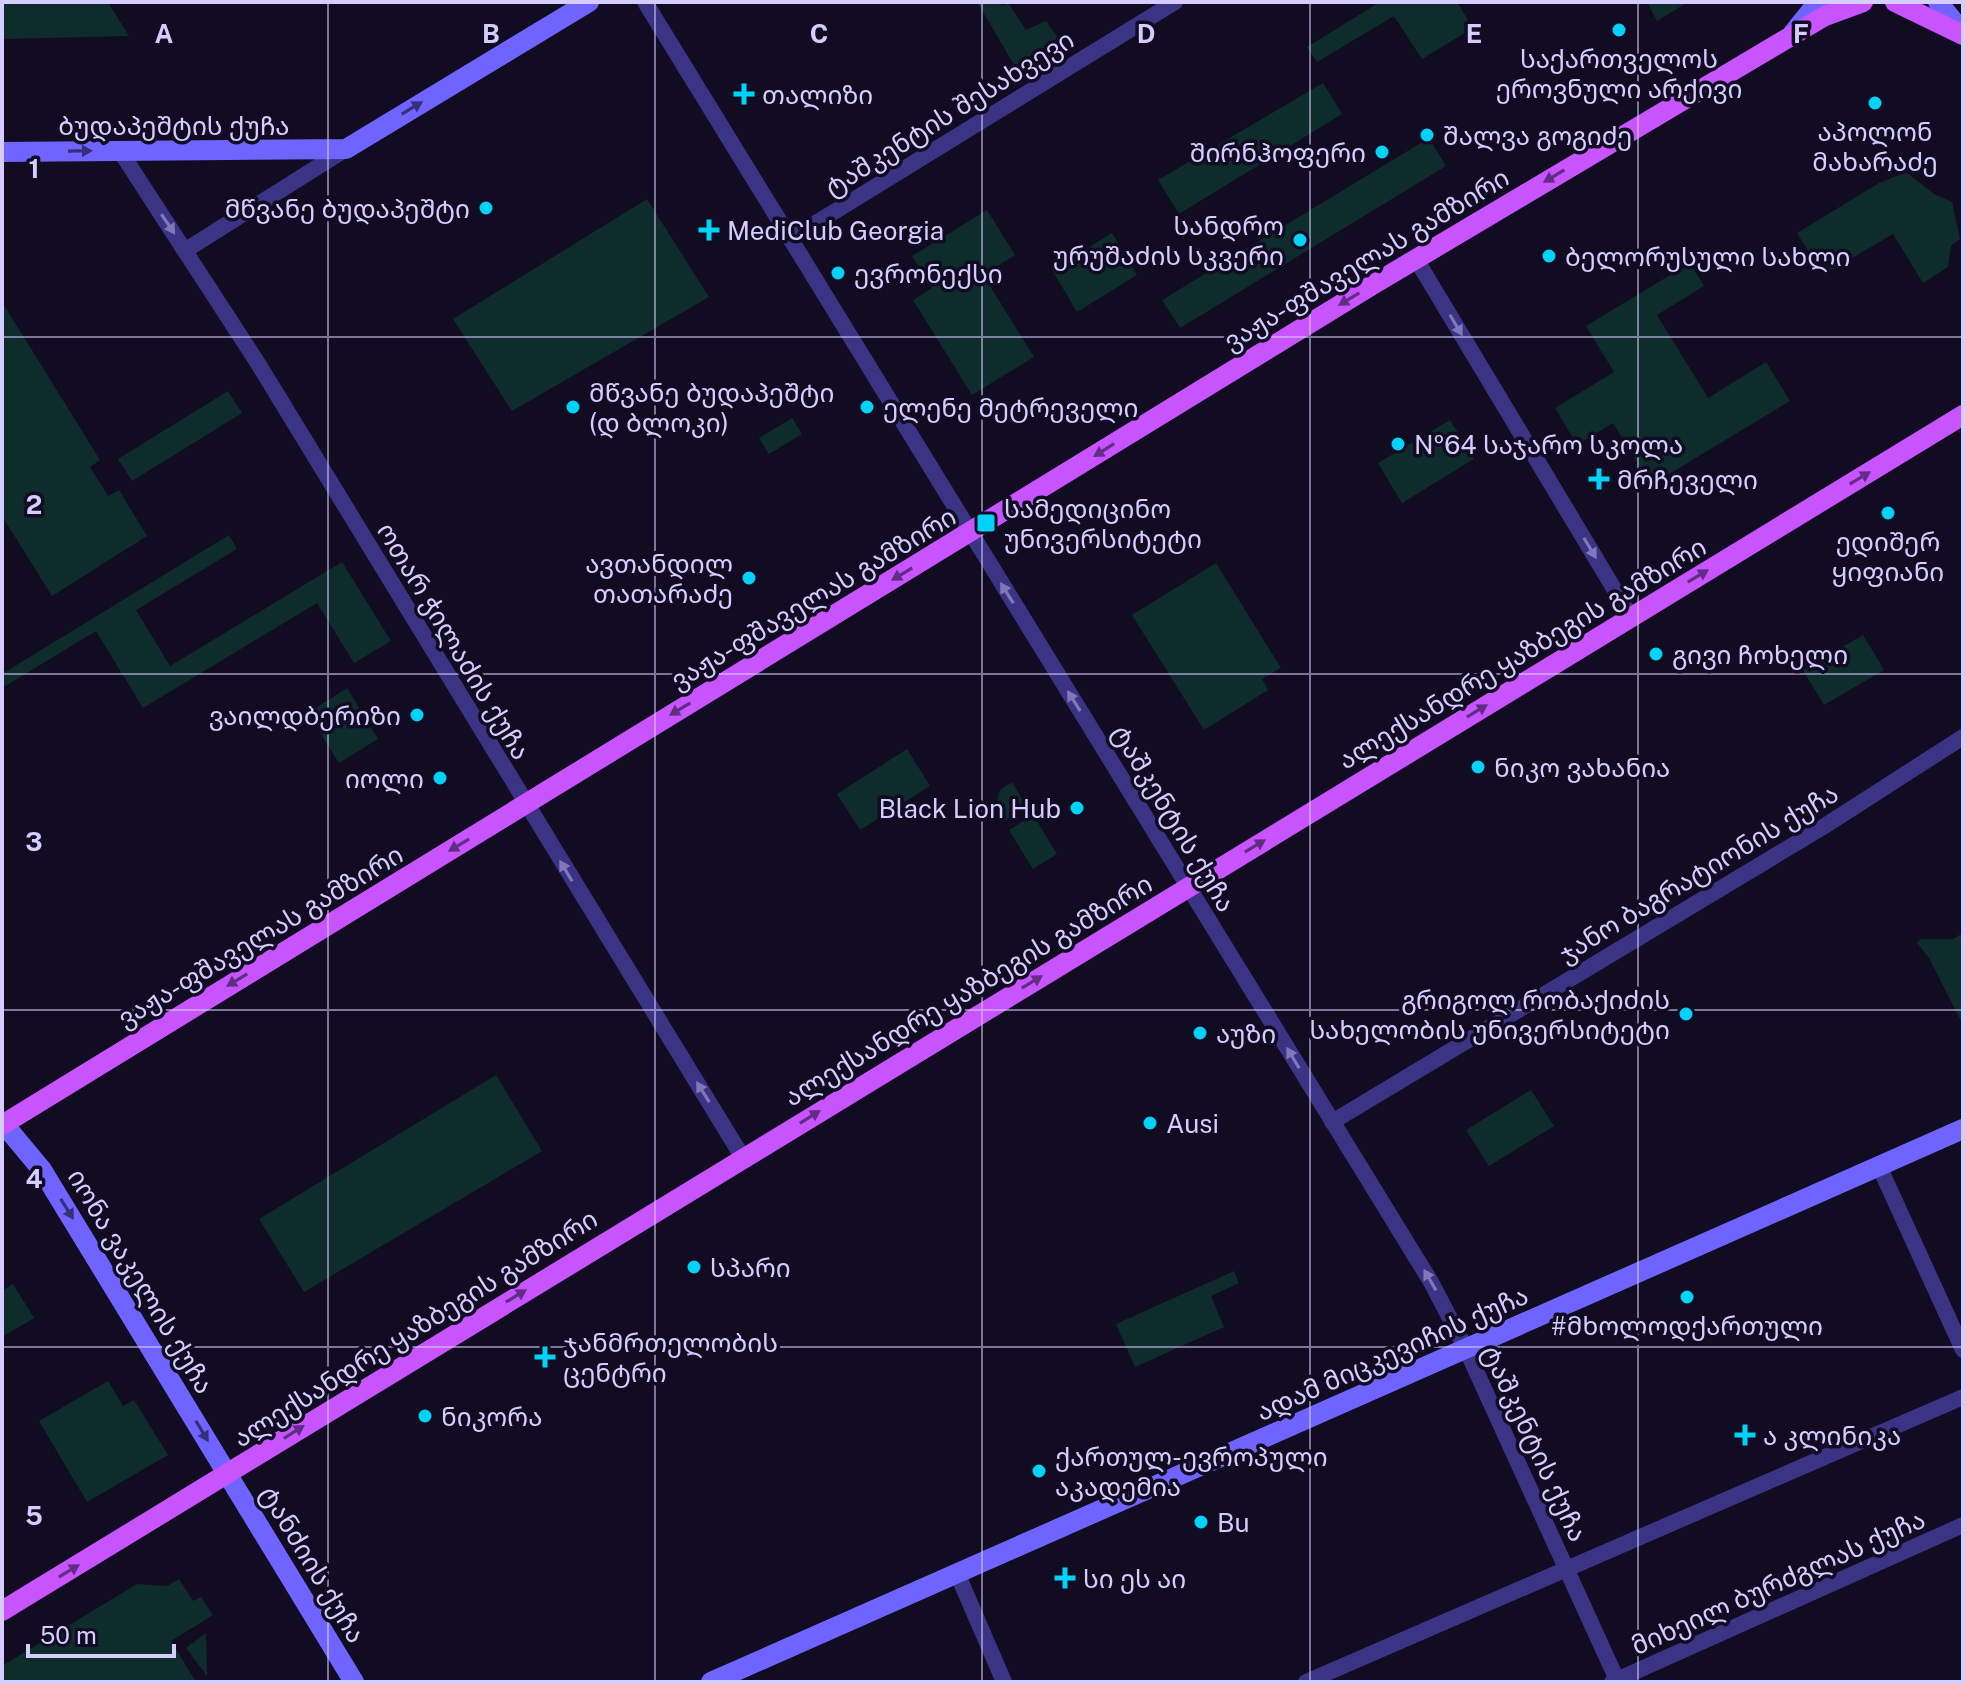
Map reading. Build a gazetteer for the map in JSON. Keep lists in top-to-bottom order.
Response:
{
  "streets": {
    "main road": [
      "ბუდაპეშტის ქუჩა",
      "ვაჟა-ფშაველას გამზირი",
      "ალექსანდრე ყაზბეგის გამზირი",
      "იონა ვაკელის ქუჩა",
      "ადამ მიცკევიჩის ქუჩა",
      "ტანძიის ქუჩა"
    ],
    "street": [
      "ტაშკენტის შესახვევი",
      "ოთარ ჭილაძის ქუჩა",
      "ტაშკენტის ქუჩა",
      "ჯანო ბაგრატიონის ქუჩა",
      "მიხეილ ბურძგლას ქუჩა"
    ]
  },
  "crossings": [
    ["ტაშკენტის შესახვევი", "ტაშკენტის ქუჩა"],
    ["ბუდაპეშტის ქუჩა", "ოთარ ჭილაძის ქუჩა"],
    ["ვაჟა-ფშაველას გამზირი", "ოთარ ჭილაძის ქუჩა"],
    ["ვაჟა-ფშაველას გამზირი", "ტაშკენტის ქუჩა"],
    ["ვაჟა-ფშაველას გამზირი", "იონა ვაკელის ქუჩა"],
    ["ოთარ ჭილაძის ქუჩა", "ალექსანდრე ყაზბეგის გამზირი"],
    ["ალექსანდრე ყაზბეგის გამზირი", "ტაშკენტის ქუჩა"],
    ["ალექსანდრე ყაზბეგის გამზირი", "იონა ვაკელის ქუჩა"],
    ["ალექსანდრე ყაზბეგის გამზირი", "ტანძიის ქუჩა"],
    ["ტაშკენტის ქუჩა", "ჯანო ბაგრატიონის ქუჩა"],
    ["ტაშკენტის ქუჩა", "ადამ მიცკევიჩის ქუჩა"],
    ["ტაშკენტის ქუჩა", "მიხეილ ბურძგლას ქუჩა"],
    ["იონა ვაკელის ქუჩა", "ტანძიის ქუჩა"]
  ],
  "one_way": [
    "ვაჟა-ფშაველას გამზირი",
    "ალექსანდრე ყაზბეგის გამზირი",
    "ტაშკენტის ქუჩა",
    "იონა ვაკელის ქუჩა"
  ],
  "places": {
    "other": [
      "საქართველოს ეროვნული არქივი",
      "აპოლონ მახარაძე",
      "შალვა გოგიძე",
      "შირნჰოფერი",
      "მწვანე ბუდაპეშტი",
      "სანდრო ურუშაძის სკვერი",
      "ბელორუსული სახლი",
      "ევრონექსი",
      "მწვანე ბუდაპეშტი (დ ბლოკი)",
      "ელენე მეტრეველი",
      "№64 საჯარო სკოლა",
      "ედიშერ ყიფიანი",
      "ავთანდილ თათარაძე",
      "გივი ჩოხელი",
      "ვაილდბერიზი",
      "ნიკო ვახანია",
      "იოლი",
      "Black Lion Hub",
      "გრიგოლ რობაქიძის სახელობის უნივერსიტეტი",
      "აუზი",
      "Ausi",
      "სპარი",
      "#მხოლოდქართული",
      "ნიკორა",
      "ქართულ-ევროპული აკადემია",
      "Bu"
    ],
    "health": [
      "თალიზი",
      "MediClub Georgia",
      "მრჩეველი",
      "ჯანმრთელობის ცენტრი",
      "ა კლინიკა",
      "სი ეს აი"
    ],
    "transit": ["სამედიცინო უნივერსიტეტი"]
  },
  "scale_bar": "50 m",
  "grid": {
    "columns": [
      "A",
      "B",
      "C",
      "D",
      "E",
      "F"
    ],
    "rows": [
      "1",
      "2",
      "3",
      "4",
      "5"
    ]
  }
}
